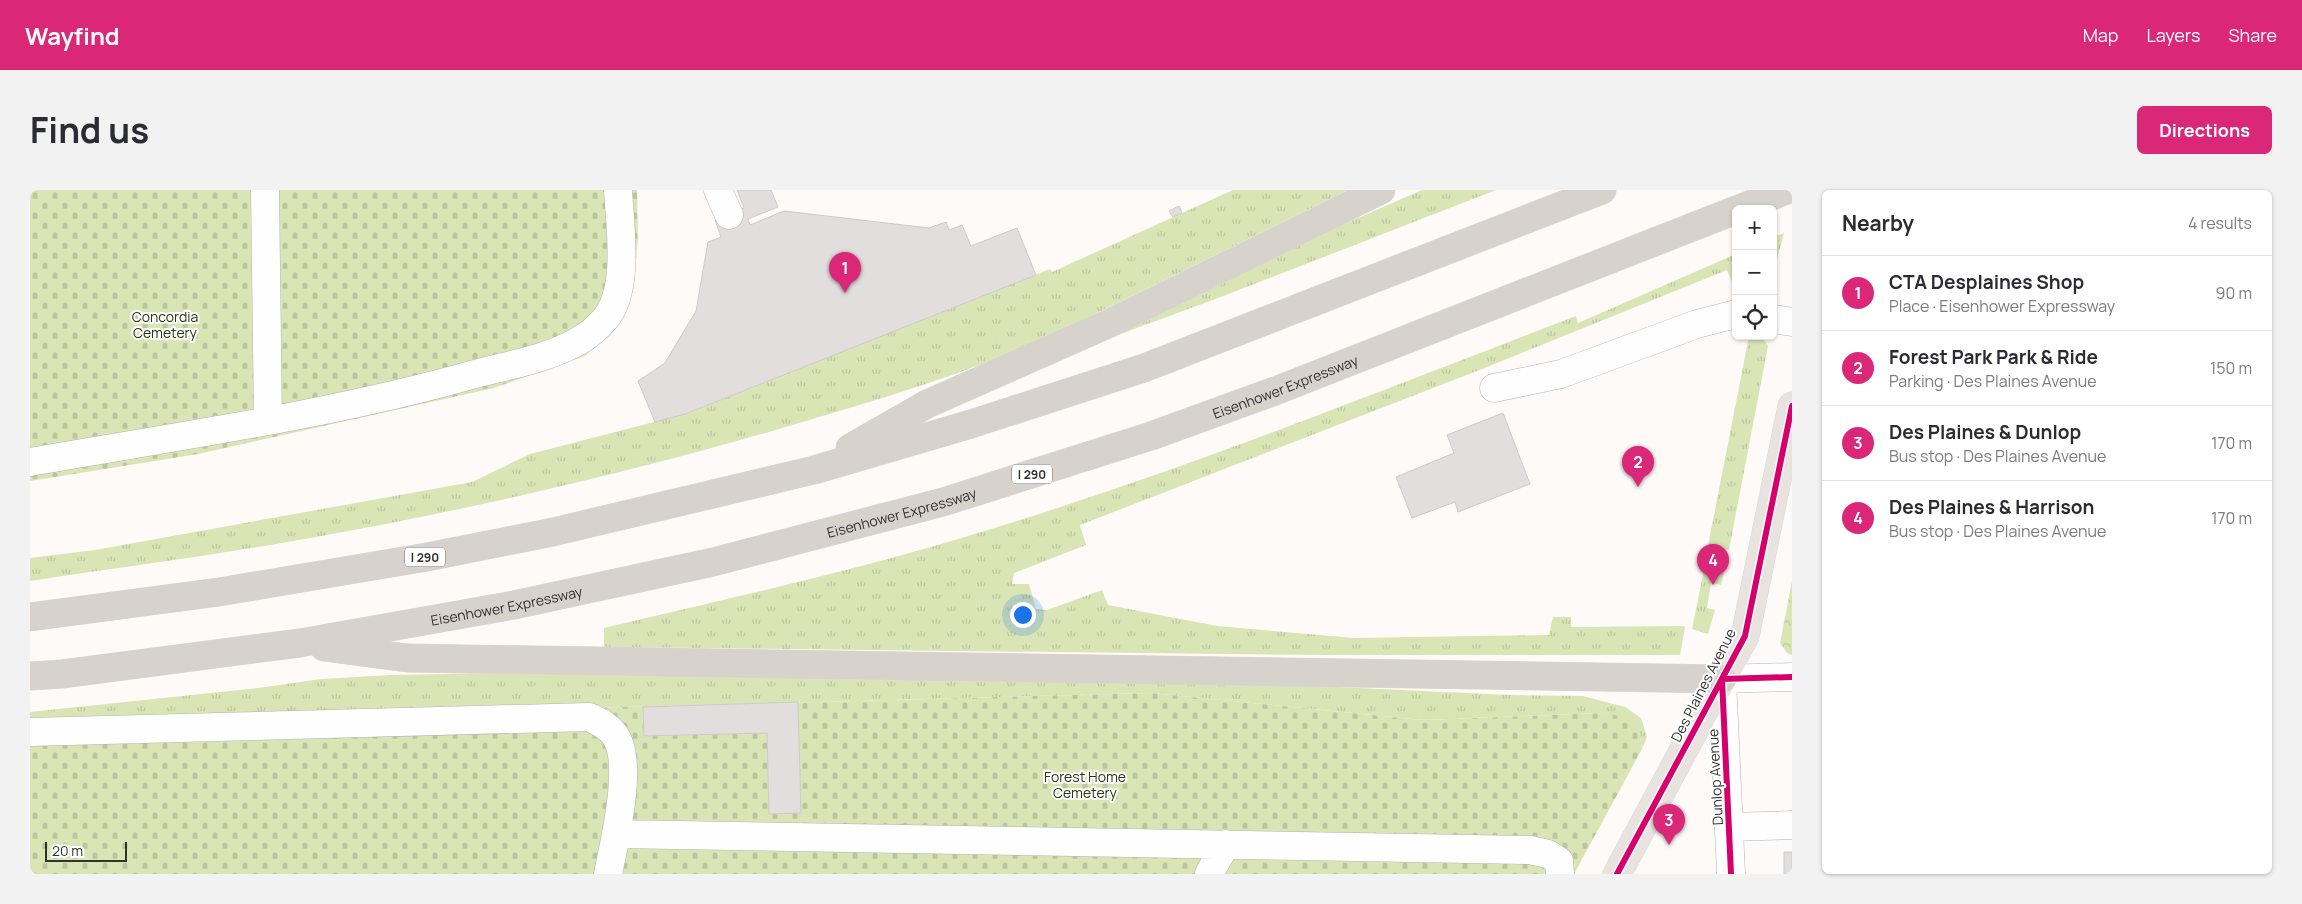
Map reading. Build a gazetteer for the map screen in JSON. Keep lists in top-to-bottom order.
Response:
{
  "streets": {
    "highway": ["Eisenhower Expressway", "I 290"],
    "main road": ["Des Plaines Avenue"],
    "street": ["Dunlop Avenue"]
  },
  "crossings": [
    ["Des Plaines Avenue", "Dunlop Avenue"]
  ],
  "parks": ["Concordia Cemetery", "Forest Home Cemetery"],
  "scale_bar": "20 m",
  "page": {
    "header": "Wayfind",
    "nav": ["Map", "Layers", "Share"],
    "title": "Find us",
    "buttons": "Directions",
    "heading": ["Nearby", "4 results"],
    "map_buttons": ["+", "−"],
    "pins": [
      "1",
      "2",
      "4",
      "3"
    ],
    "list": [
      {
        "mark": "1",
        "name": "CTA Desplaines Shop",
        "note": "Place · Eisenhower Expressway",
        "value": "90 m"
      },
      {
        "mark": "2",
        "name": "Forest Park Park & Ride",
        "note": "Parking · Des Plaines Avenue",
        "value": "150 m"
      },
      {
        "mark": "3",
        "name": "Des Plaines & Dunlop",
        "note": "Bus stop · Des Plaines Avenue",
        "value": "170 m"
      },
      {
        "mark": "4",
        "name": "Des Plaines & Harrison",
        "note": "Bus stop · Des Plaines Avenue",
        "value": "170 m"
      }
    ],
    "scale": "20 m"
  }
}
